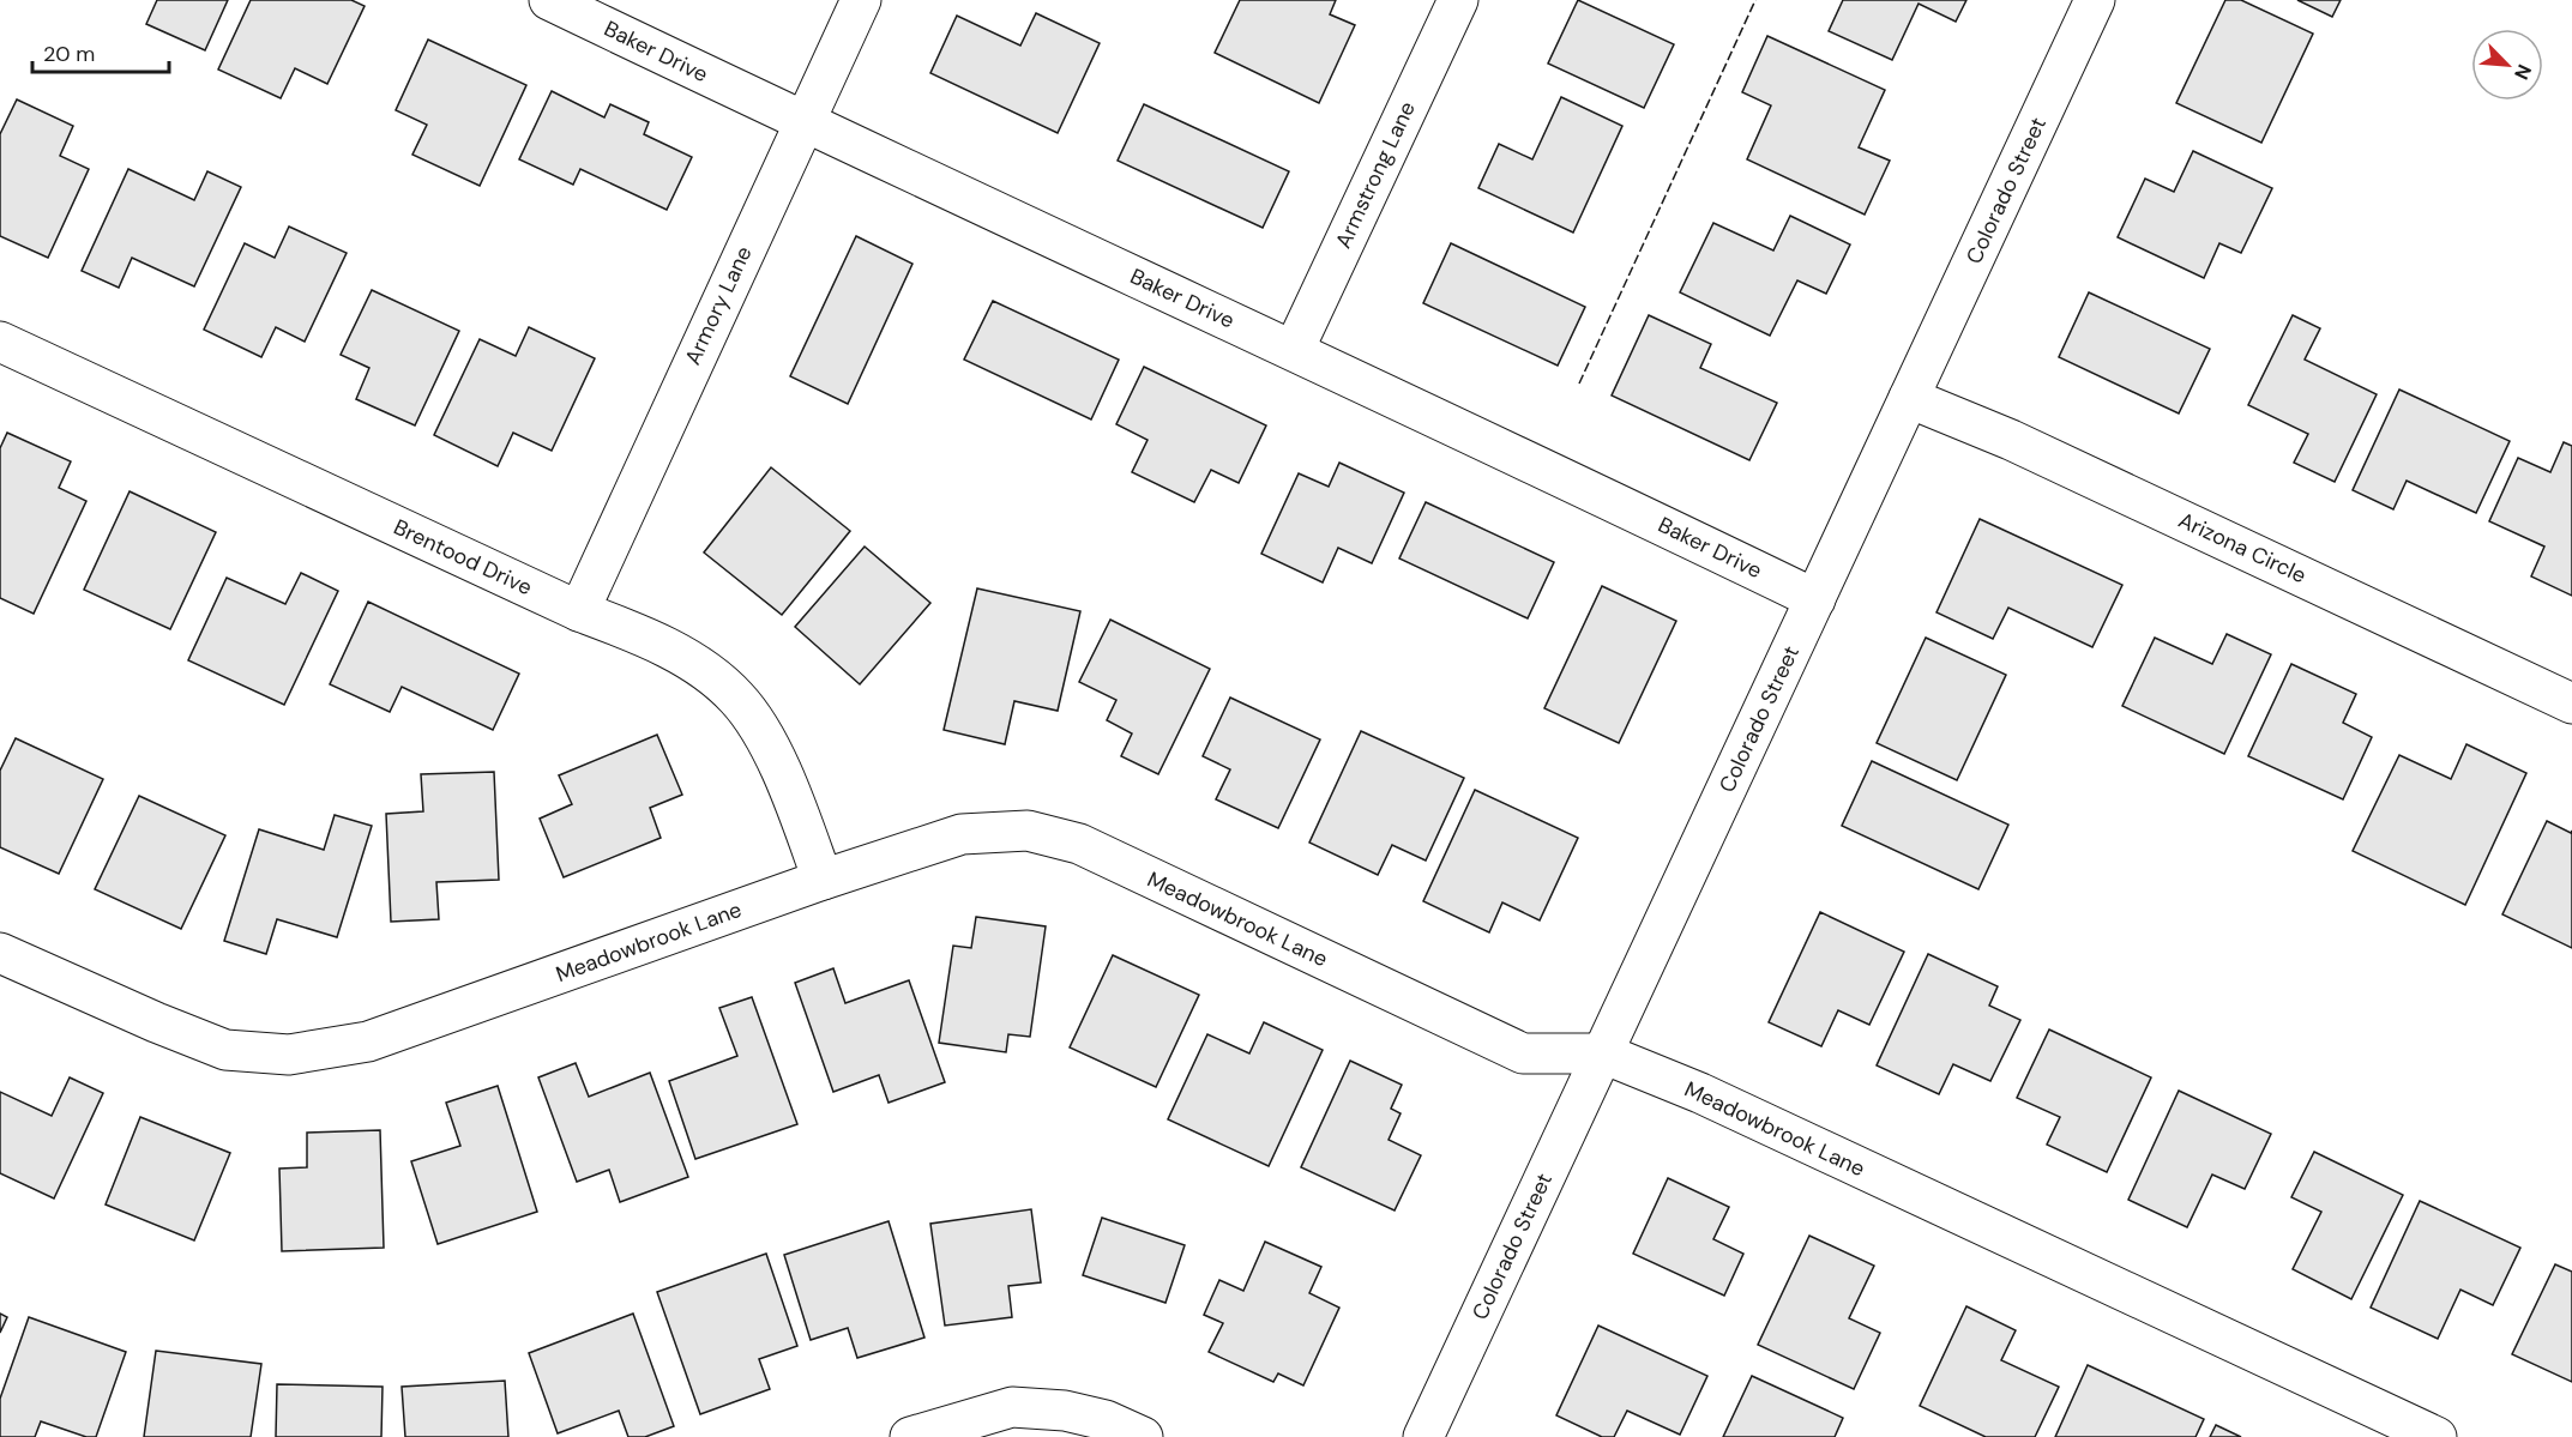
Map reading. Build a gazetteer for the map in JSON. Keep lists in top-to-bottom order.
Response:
{
  "streets": {
    "street": [
      "Baker Drive",
      "Armstrong Lane",
      "Colorado Street",
      "Armory Lane",
      "Arizona Circle",
      "Brentood Drive",
      "Meadowbrook Lane"
    ]
  },
  "crossings": [
    ["Baker Drive", "Armstrong Lane"],
    ["Baker Drive", "Colorado Street"],
    ["Baker Drive", "Armory Lane"],
    ["Colorado Street", "Arizona Circle"],
    ["Colorado Street", "Meadowbrook Lane"],
    ["Armory Lane", "Brentood Drive"],
    ["Brentood Drive", "Meadowbrook Lane"]
  ],
  "scale_bar": "20 m",
  "north": "bottom right"
}
